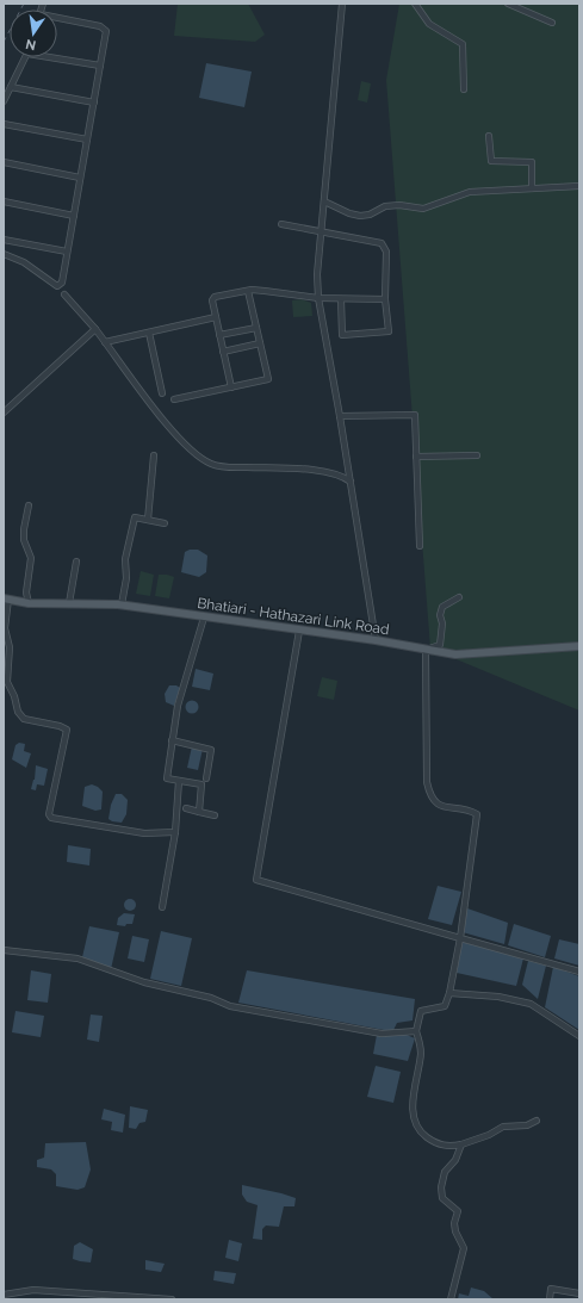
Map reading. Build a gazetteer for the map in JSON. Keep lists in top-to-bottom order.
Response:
{
  "streets": {
    "main road": ["Bhatiari - Hathazari Link Road"]
  },
  "north": "bottom"
}
